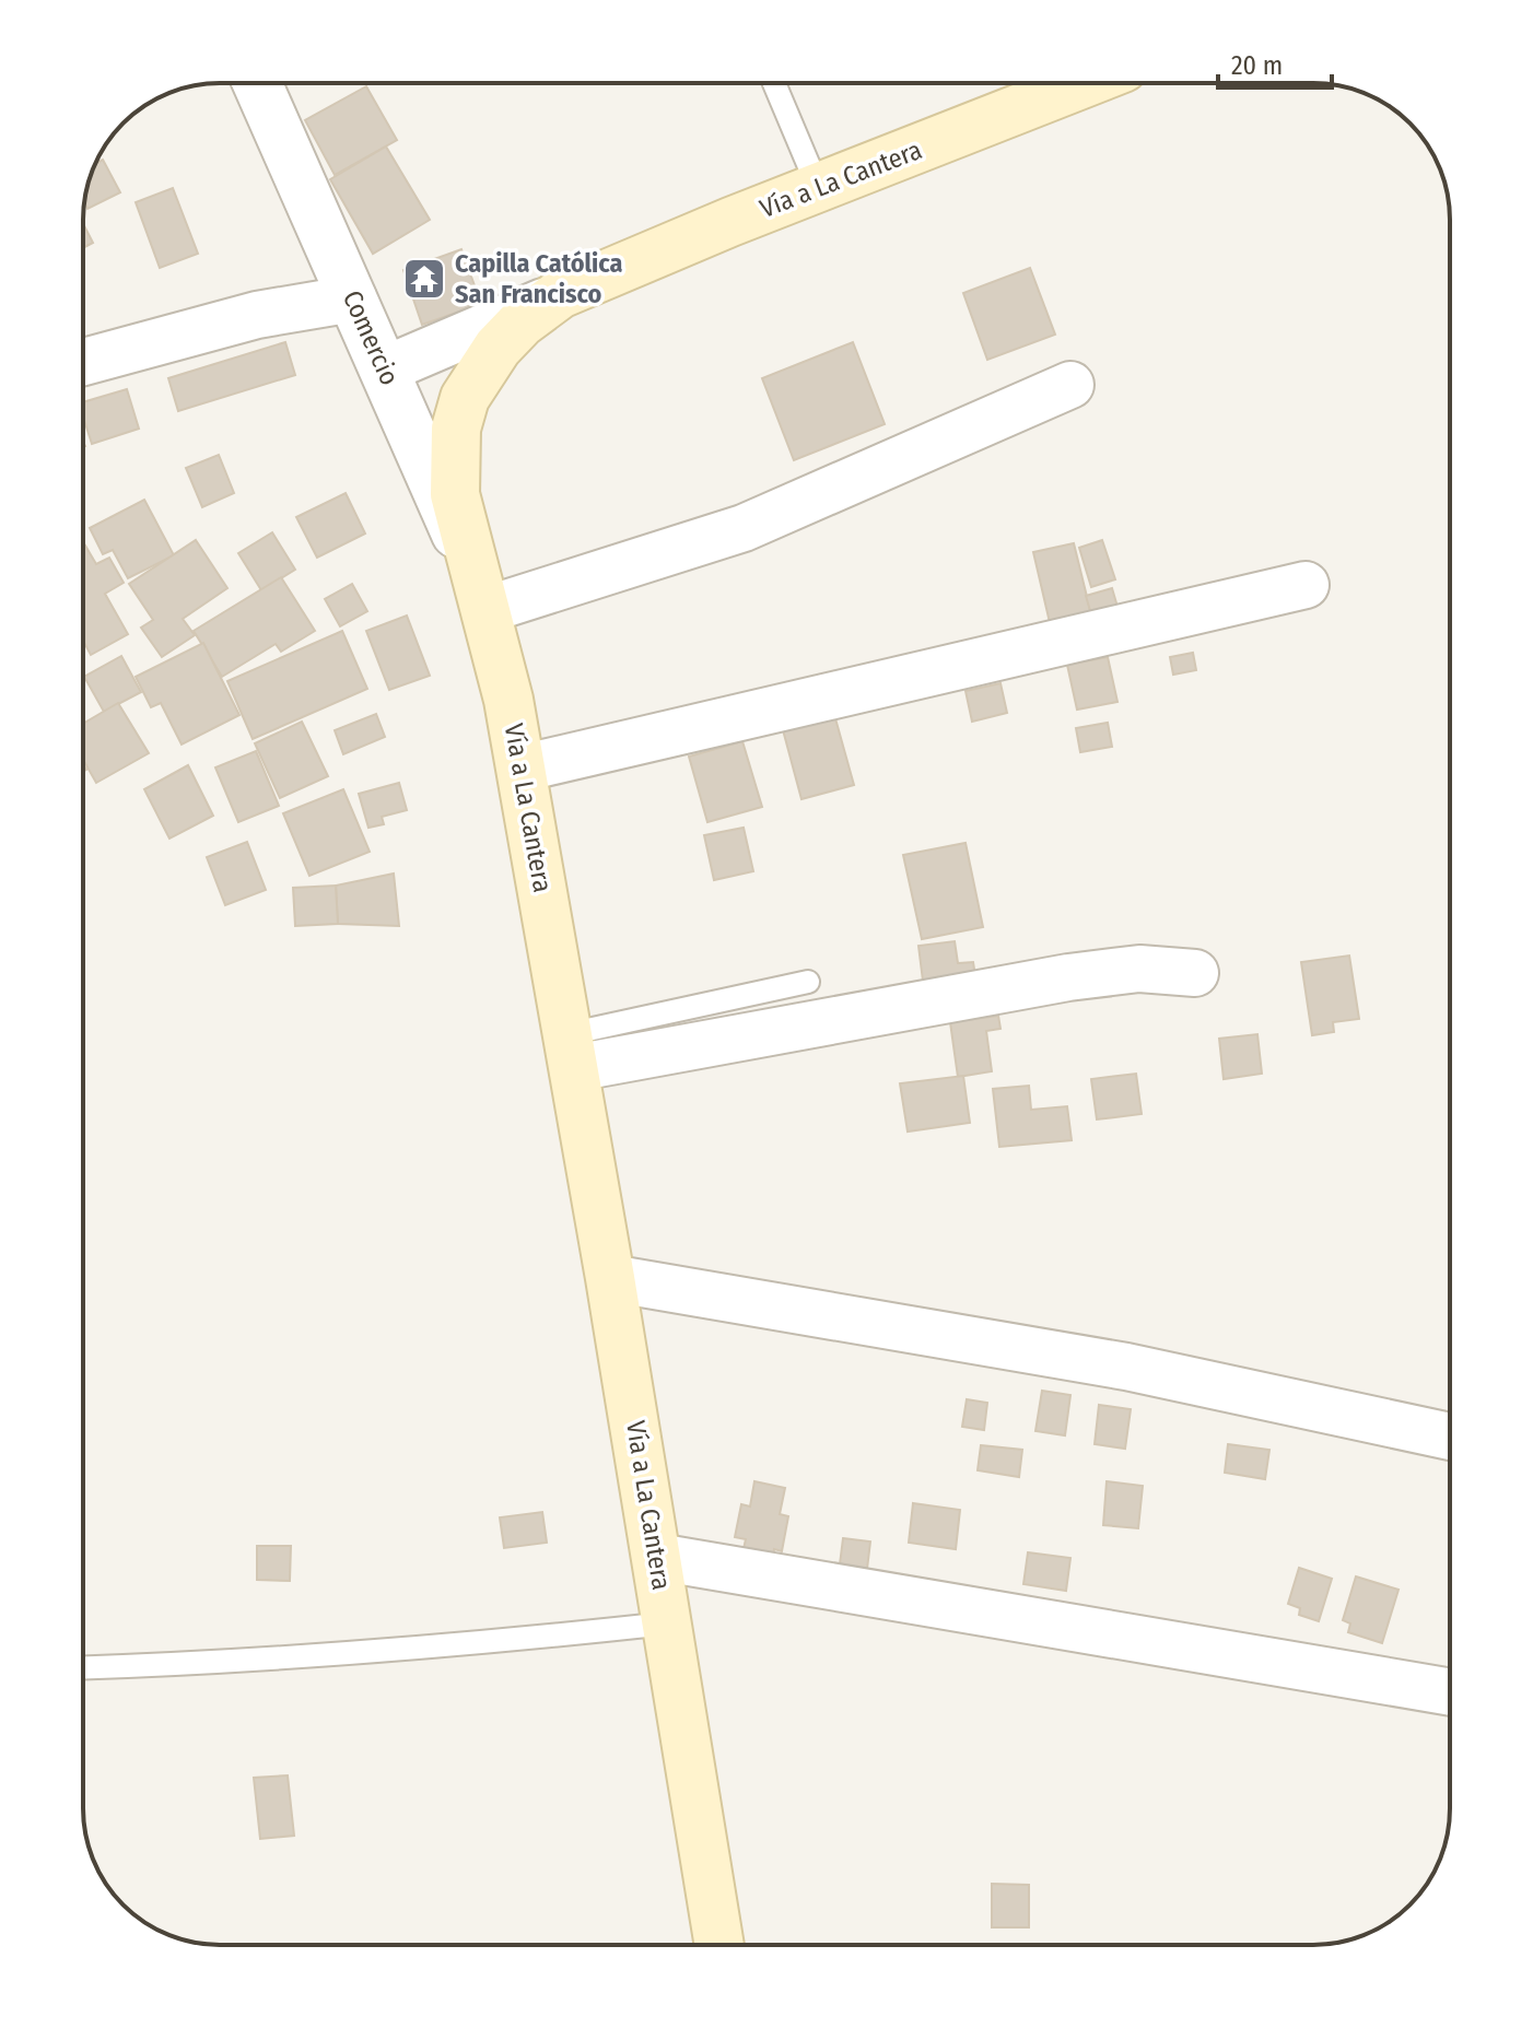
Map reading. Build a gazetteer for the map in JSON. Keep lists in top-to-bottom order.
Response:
{
  "streets": {
    "main road": ["Vía a La Cantera"],
    "street": ["Comercio"]
  },
  "crossings": [
    ["Vía a La Cantera", "Comercio"]
  ],
  "places": {
    "temple": ["Capilla Católica San Francisco"]
  },
  "scale_bar": "20 m"
}
